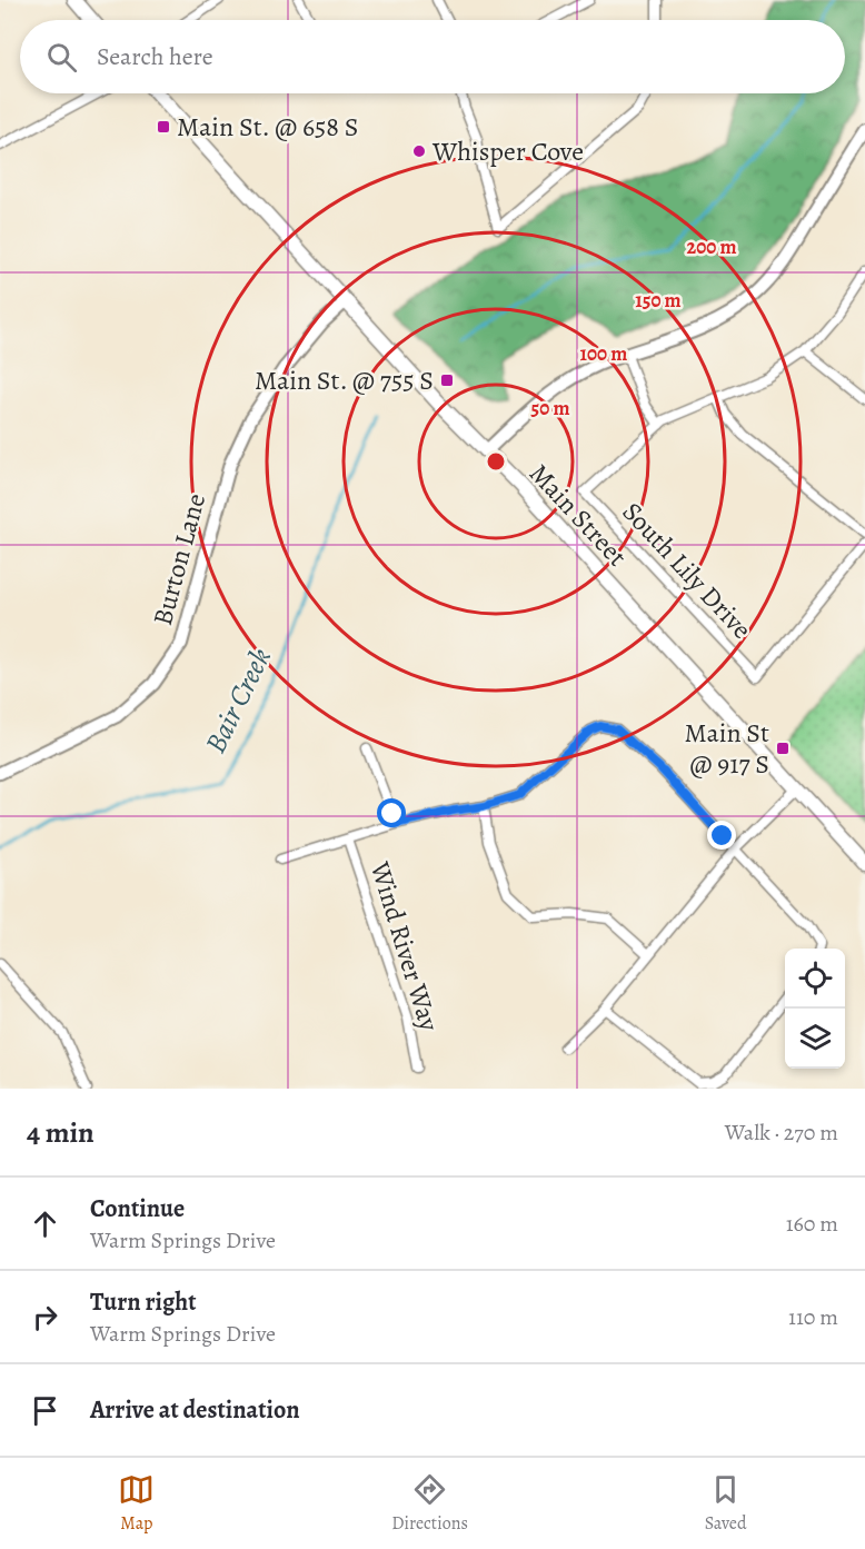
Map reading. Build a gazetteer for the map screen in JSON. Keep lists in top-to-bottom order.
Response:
{
  "streets": {
    "main road": ["Main Street"],
    "street": ["Burton Lane", "South Lily Drive", "Wind River Way"]
  },
  "crossings": [
    ["Main Street", "Burton Lane"]
  ],
  "water": ["Bair Creek"],
  "places": {
    "transit": ["Main St. @ 658 S", "Main St. @ 755 S", "Main St @ 917 S"],
    "other": ["Whisper Cove"]
  },
  "page": {
    "search": "Search here",
    "heading": ["4 min", "Walk · 270 m"],
    "list": [
      ["Continue", "Warm Springs Drive", "160 m"],
      ["Turn right", "Warm Springs Drive", "110 m"],
      "Arrive at destination"
    ],
    "nav": ["Map", "Directions", "Saved"]
  },
  "rings": [
    "200 m",
    "150 m",
    "100 m",
    "50 m"
  ]
}
